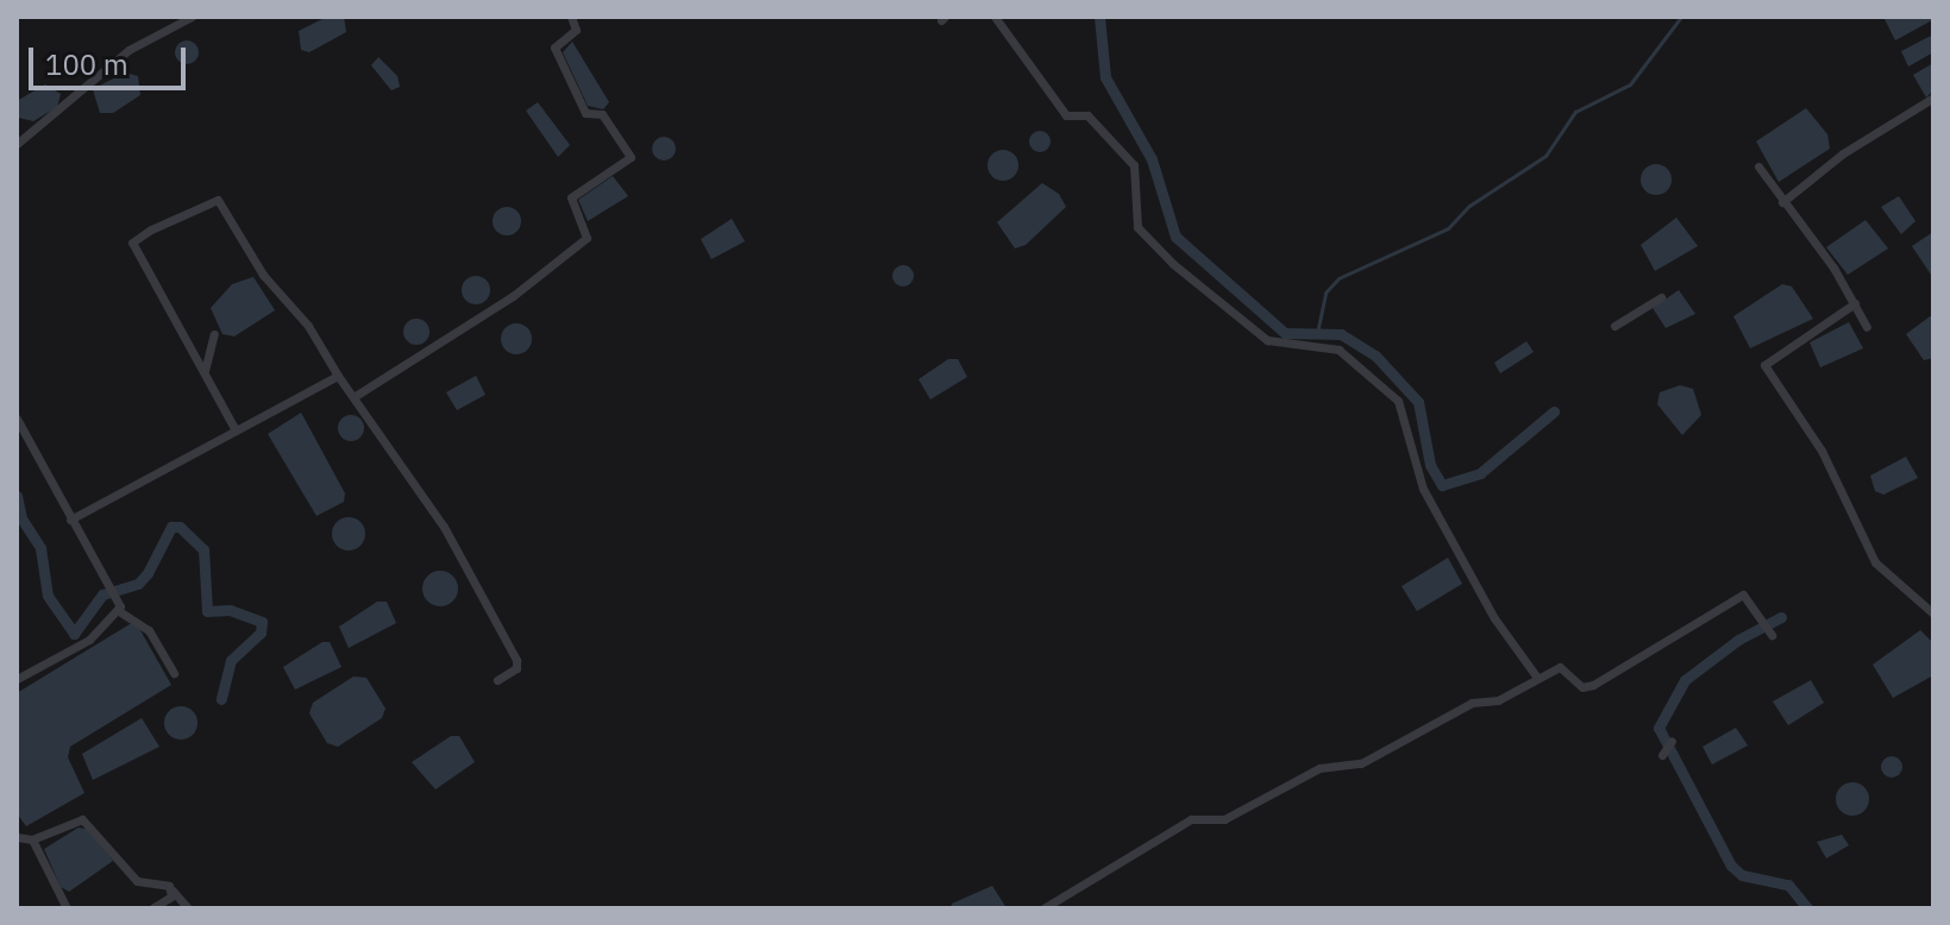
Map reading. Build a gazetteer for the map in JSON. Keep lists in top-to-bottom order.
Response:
{
  "scale_bar": "100 m"
}
